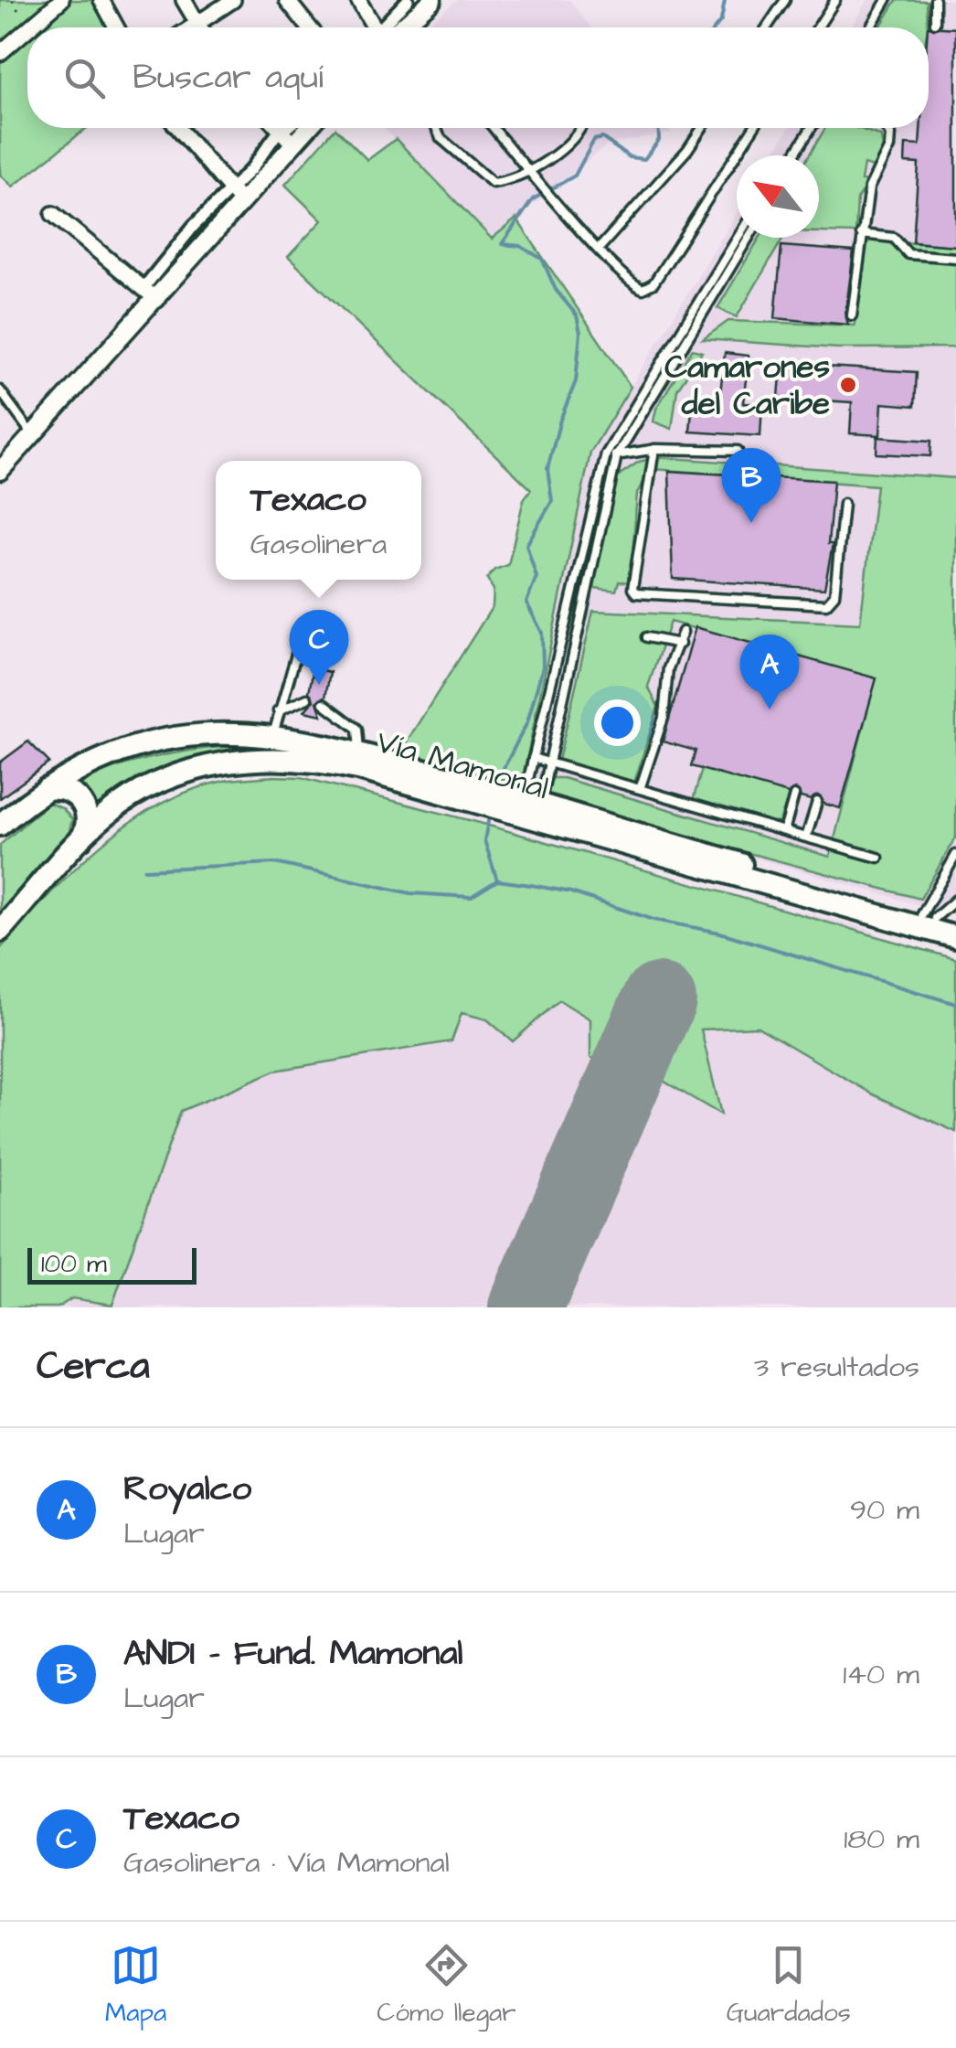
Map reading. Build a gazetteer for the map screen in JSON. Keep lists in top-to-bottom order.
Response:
{
  "streets": {
    "main road": ["Vía Mamonal"]
  },
  "places": ["Camarones del Caribe"],
  "scale_bar": "100 m",
  "north": "top left",
  "page": {
    "search": "Buscar aquí",
    "pins": ["B", "C", "A"],
    "popup": ["Texaco", "Gasolinera"],
    "scale": "100 m",
    "heading": ["Cerca", "3 resultados"],
    "list": [
      {
        "mark": "A",
        "name": "Royalco",
        "note": "Lugar",
        "value": "90 m"
      },
      {
        "mark": "B",
        "name": "ANDI - Fund. Mamonal",
        "note": "Lugar",
        "value": "140 m"
      },
      {
        "mark": "C",
        "name": "Texaco",
        "note": "Gasolinera · Vía Mamonal",
        "value": "180 m"
      }
    ],
    "nav": ["Mapa", "Cómo llegar", "Guardados"]
  }
}
